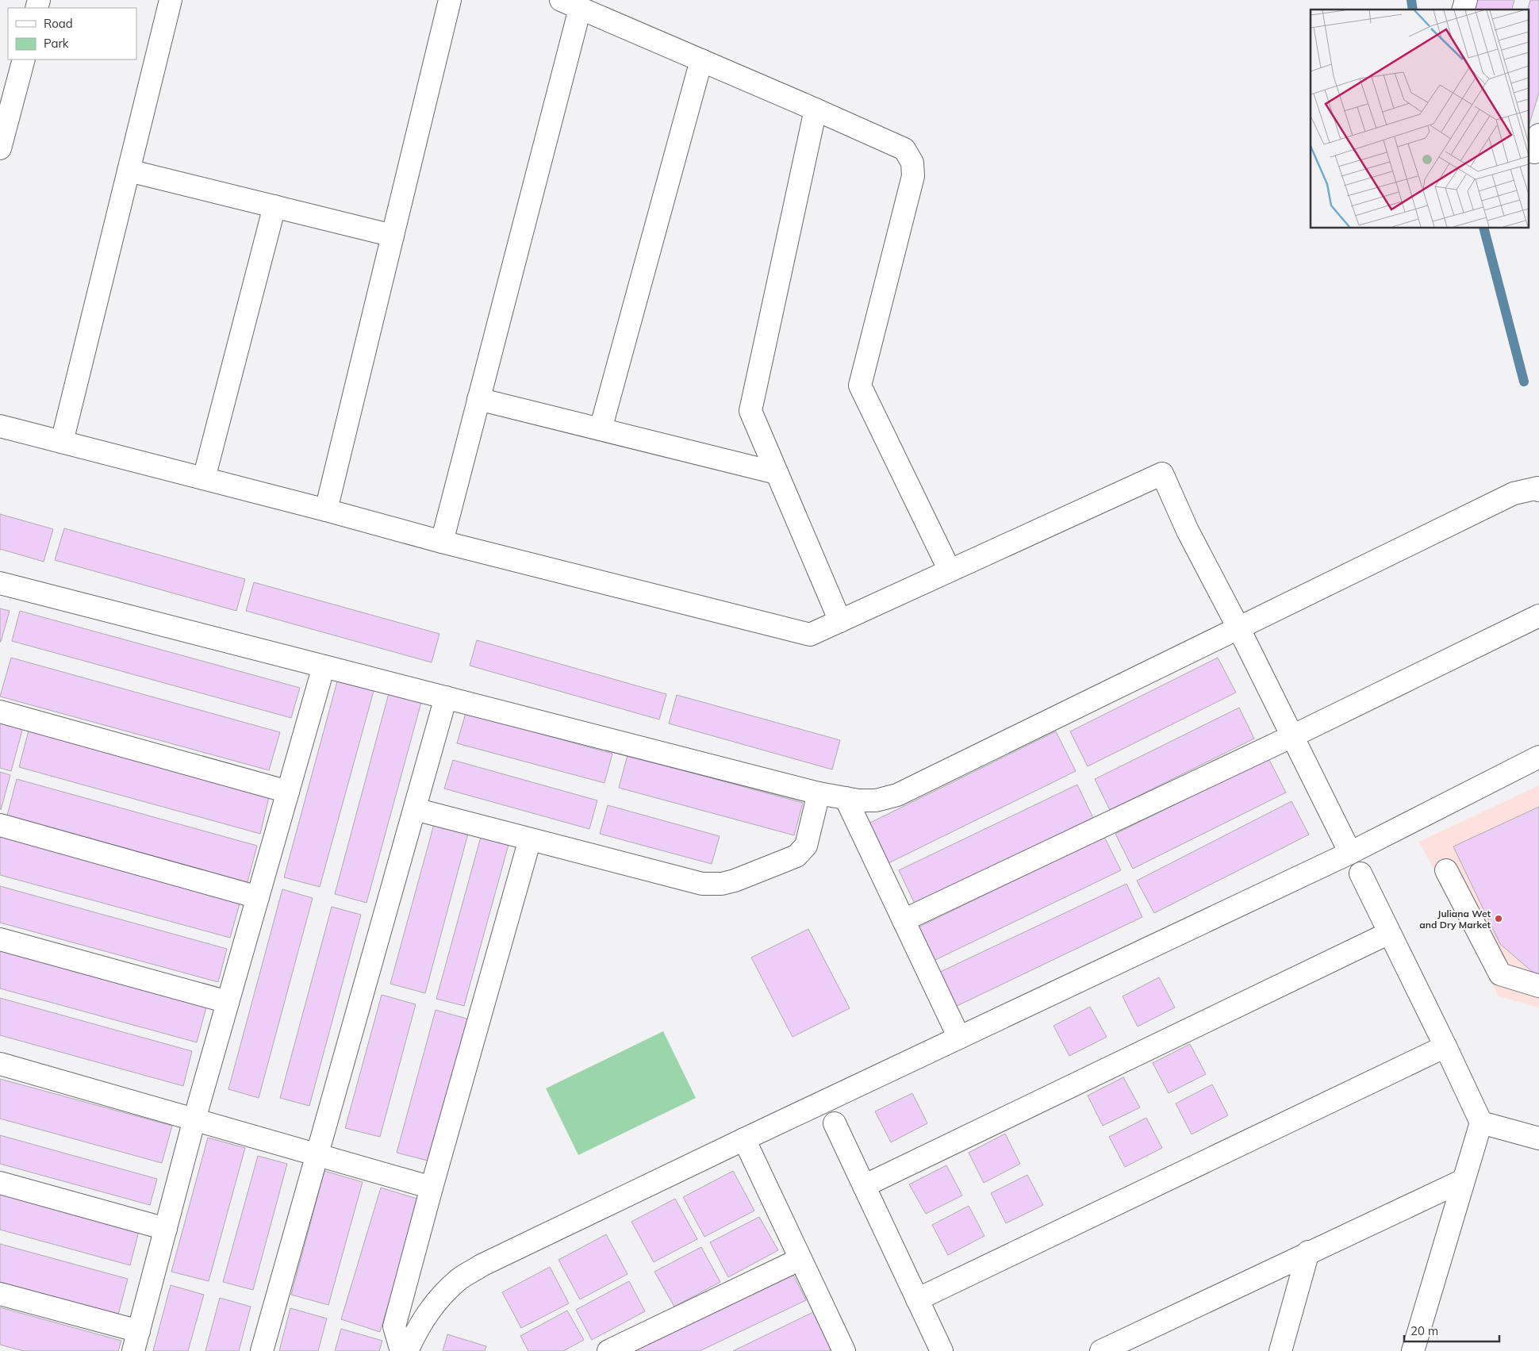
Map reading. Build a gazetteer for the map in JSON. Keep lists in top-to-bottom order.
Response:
{
  "places": ["Juliana Wet and Dry Market"],
  "legend": ["Road", "Park"],
  "scale_bar": "20 m"
}
